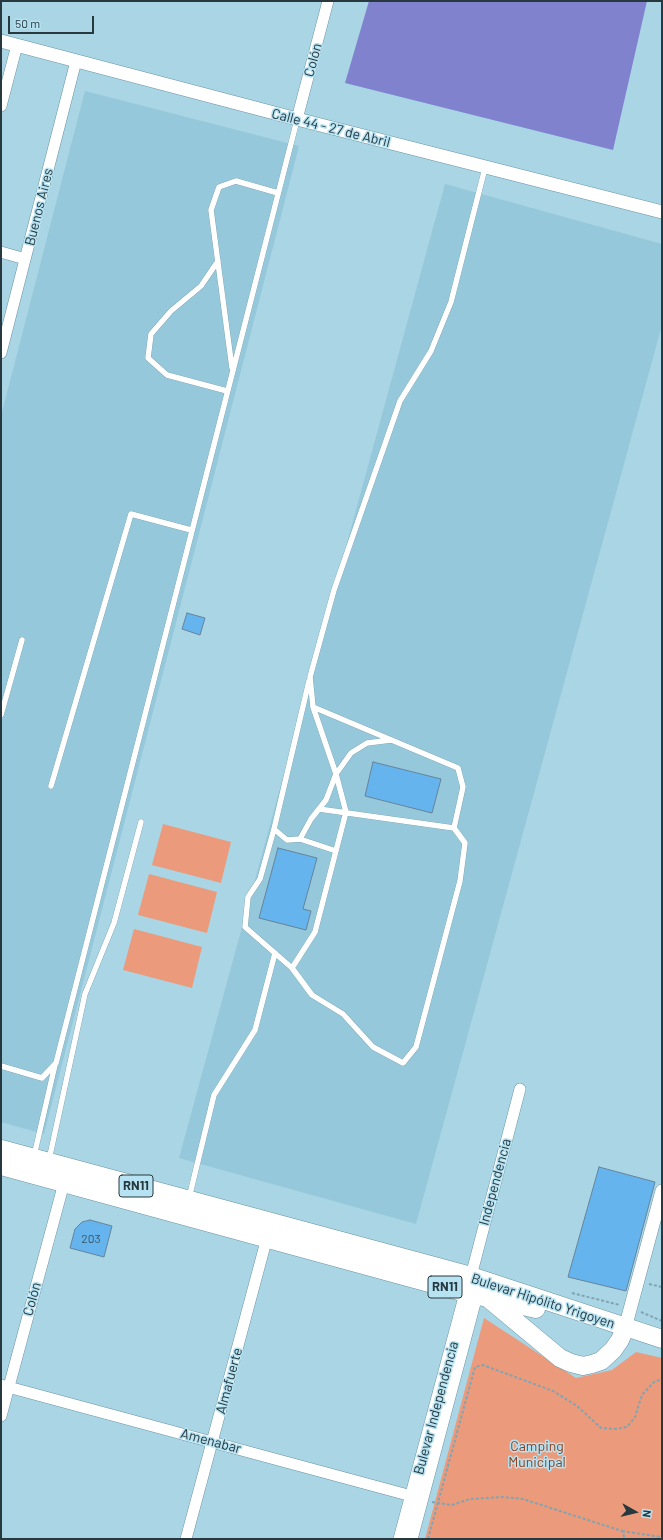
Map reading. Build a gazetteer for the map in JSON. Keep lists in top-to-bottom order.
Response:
{
  "streets": {
    "highway": ["RN11", "Bulevar Hipólito Yrigoyen"],
    "street": [
      "Colón",
      "Calle 44 - 27 de Abril",
      "Buenos Aires",
      "Independencia",
      "Almafuerte",
      "Bulevar Independencia",
      "Amenabar"
    ]
  },
  "crossings": [
    ["Colón", "Calle 44 - 27 de Abril"],
    ["Colón", "Bulevar Hipólito Yrigoyen"],
    ["Colón", "Amenabar"],
    ["Calle 44 - 27 de Abril", "Buenos Aires"],
    ["Independencia", "RN11"],
    ["Independencia", "Bulevar Hipólito Yrigoyen"],
    ["Independencia", "Bulevar Independencia"],
    ["RN11", "Bulevar Hipólito Yrigoyen"],
    ["RN11", "Bulevar Independencia"],
    ["Bulevar Hipólito Yrigoyen", "Almafuerte"],
    ["Bulevar Hipólito Yrigoyen", "Bulevar Independencia"],
    ["Almafuerte", "Amenabar"],
    ["Bulevar Independencia", "Amenabar"]
  ],
  "parks": ["Camping Municipal"],
  "house_numbers": ["203"],
  "scale_bar": "50 m",
  "north": "right"
}
